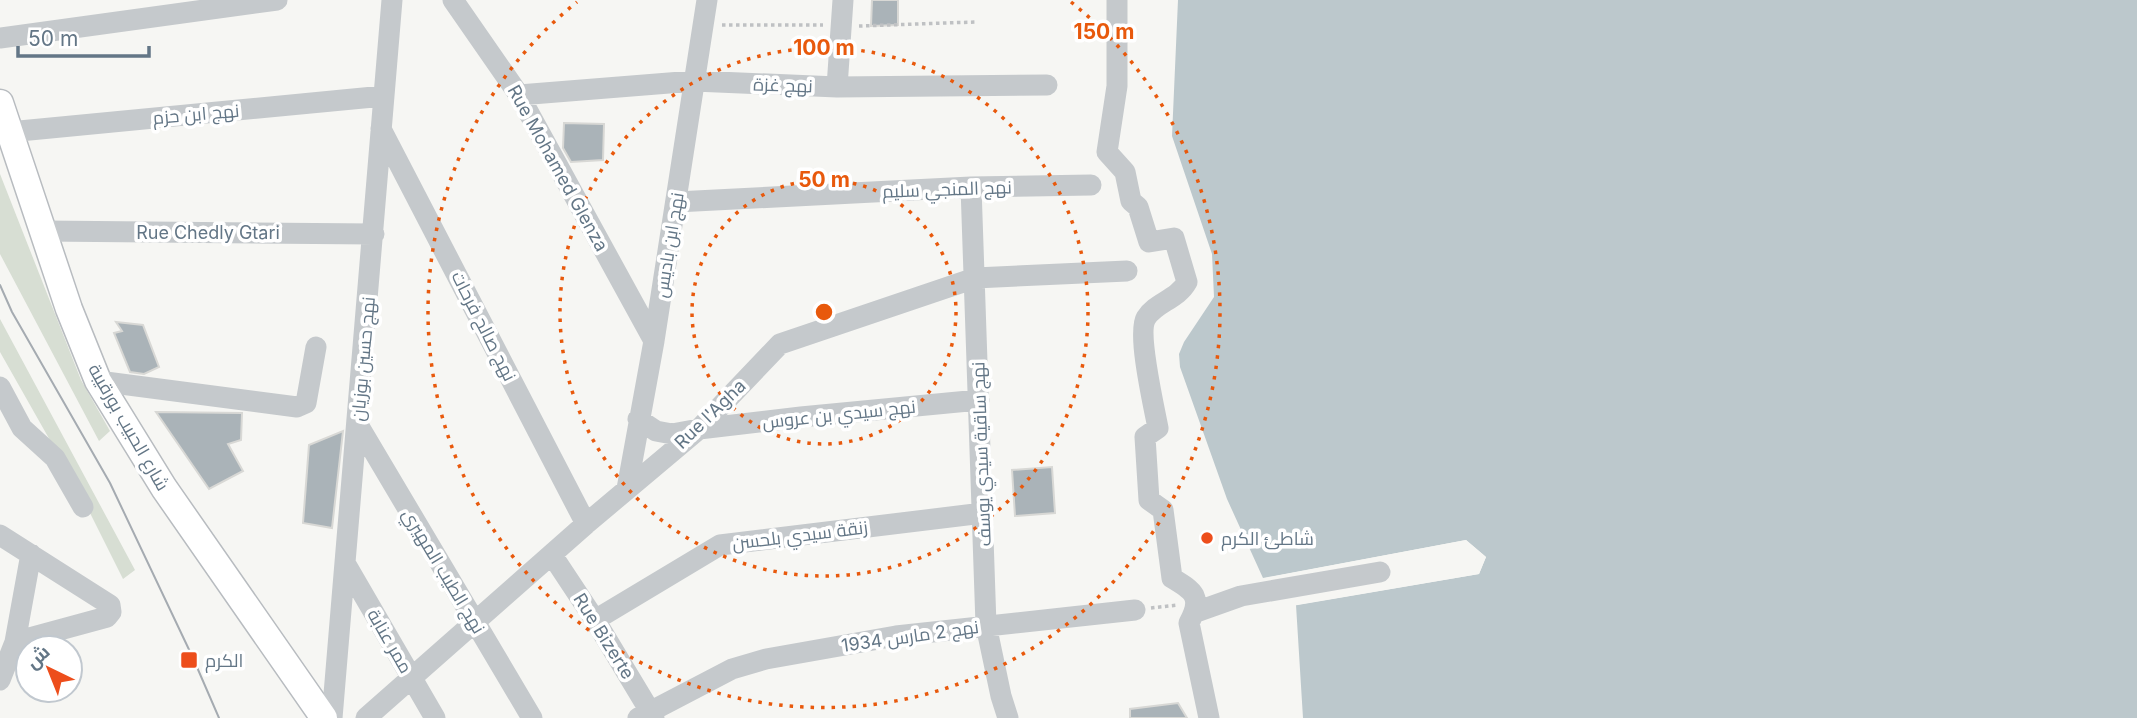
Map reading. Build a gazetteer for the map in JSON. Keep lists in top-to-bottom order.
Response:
{
  "streets": {
    "main road": ["شارع الحبيب بورقيبة"],
    "street": [
      "نهج غزة",
      "نهج ابن حزم",
      "Rue Mohamed Glenza",
      "نهج المنجي سليم",
      "Rue Chedly Gtari",
      "نهج ابن باديس",
      "نهج صالح فرحات",
      "نهج حسين بوزيان",
      "Rue l'Agha",
      "نهج سيدي بن عروس",
      "نهج ساقية سيدي يوسف",
      "زنقة سيدي بلحسن",
      "نهج الطيب المهيري",
      "Rue Bizerte",
      "نهج 2 مارس 1934",
      "ممر عنابة"
    ]
  },
  "crossings": [
    ["نهج غزة", "Rue Mohamed Glenza"],
    ["نهج غزة", "نهج ابن باديس"],
    ["نهج ابن حزم", "نهج حسين بوزيان"],
    ["نهج ابن حزم", "شارع الحبيب بورقيبة"],
    ["Rue Mohamed Glenza", "نهج ابن باديس"],
    ["نهج المنجي سليم", "نهج ابن باديس"],
    ["نهج المنجي سليم", "نهج ساقية سيدي يوسف"],
    ["Rue Chedly Gtari", "نهج حسين بوزيان"],
    ["Rue Chedly Gtari", "شارع الحبيب بورقيبة"],
    ["نهج ابن باديس", "Rue l'Agha"],
    ["نهج ابن باديس", "نهج سيدي بن عروس"],
    ["نهج صالح فرحات", "نهج حسين بوزيان"],
    ["نهج صالح فرحات", "Rue l'Agha"],
    ["نهج حسين بوزيان", "نهج الطيب المهيري"],
    ["نهج حسين بوزيان", "ممر عنابة"],
    ["Rue l'Agha", "نهج سيدي بن عروس"],
    ["Rue l'Agha", "نهج ساقية سيدي يوسف"],
    ["Rue l'Agha", "نهج الطيب المهيري"],
    ["Rue l'Agha", "Rue Bizerte"],
    ["Rue l'Agha", "ممر عنابة"],
    ["نهج سيدي بن عروس", "نهج ساقية سيدي يوسف"],
    ["نهج ساقية سيدي يوسف", "زنقة سيدي بلحسن"],
    ["نهج ساقية سيدي يوسف", "نهج 2 مارس 1934"],
    ["زنقة سيدي بلحسن", "Rue Bizerte"],
    ["Rue Bizerte", "نهج 2 مارس 1934"]
  ],
  "places": {
    "other": ["شاطئ الکرم"],
    "transit": ["الكرم"]
  },
  "scale_bar": "50 m",
  "north": "top left",
  "rings": ["150 m", "100 m", "50 m"]
}
